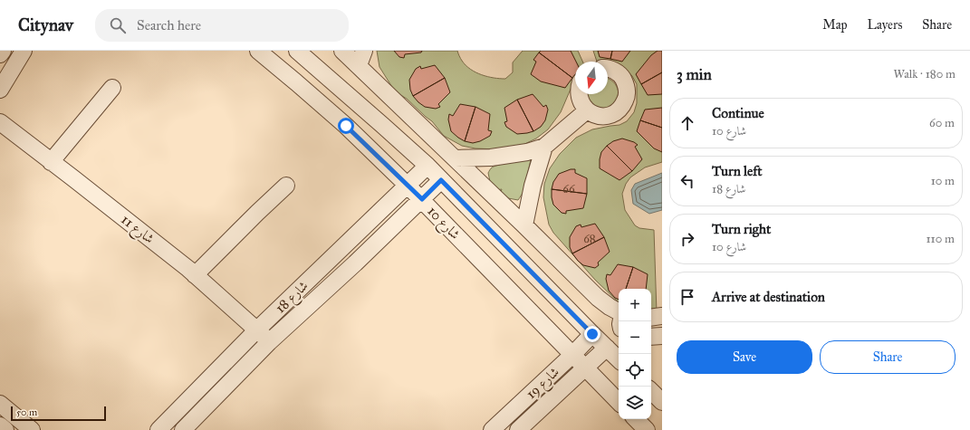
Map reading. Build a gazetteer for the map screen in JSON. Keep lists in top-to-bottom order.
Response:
{
  "streets": {
    "street": [
      "شارع 10",
      "شارع 11",
      "شارع 18",
      "شارع 19"
    ]
  },
  "crossings": [
    ["شارع 10", "شارع 18"],
    ["شارع 10", "شارع 19"],
    ["شارع 11", "شارع 18"]
  ],
  "house_numbers": ["66", "68"],
  "scale_bar": "50 m",
  "north": "bottom",
  "page": {
    "header": "Citynav",
    "search": "Search here",
    "nav": ["Map", "Layers", "Share"],
    "heading": ["3 min", "Walk · 180 m"],
    "list": [
      ["Continue", "شارع 10", "60 m"],
      ["Turn left", "شارع 18", "10 m"],
      ["Turn right", "شارع 10", "110 m"],
      "Arrive at destination"
    ],
    "map_buttons": ["+", "−"],
    "buttons": ["Save", "Share"],
    "scale": "50 m"
  }
}
